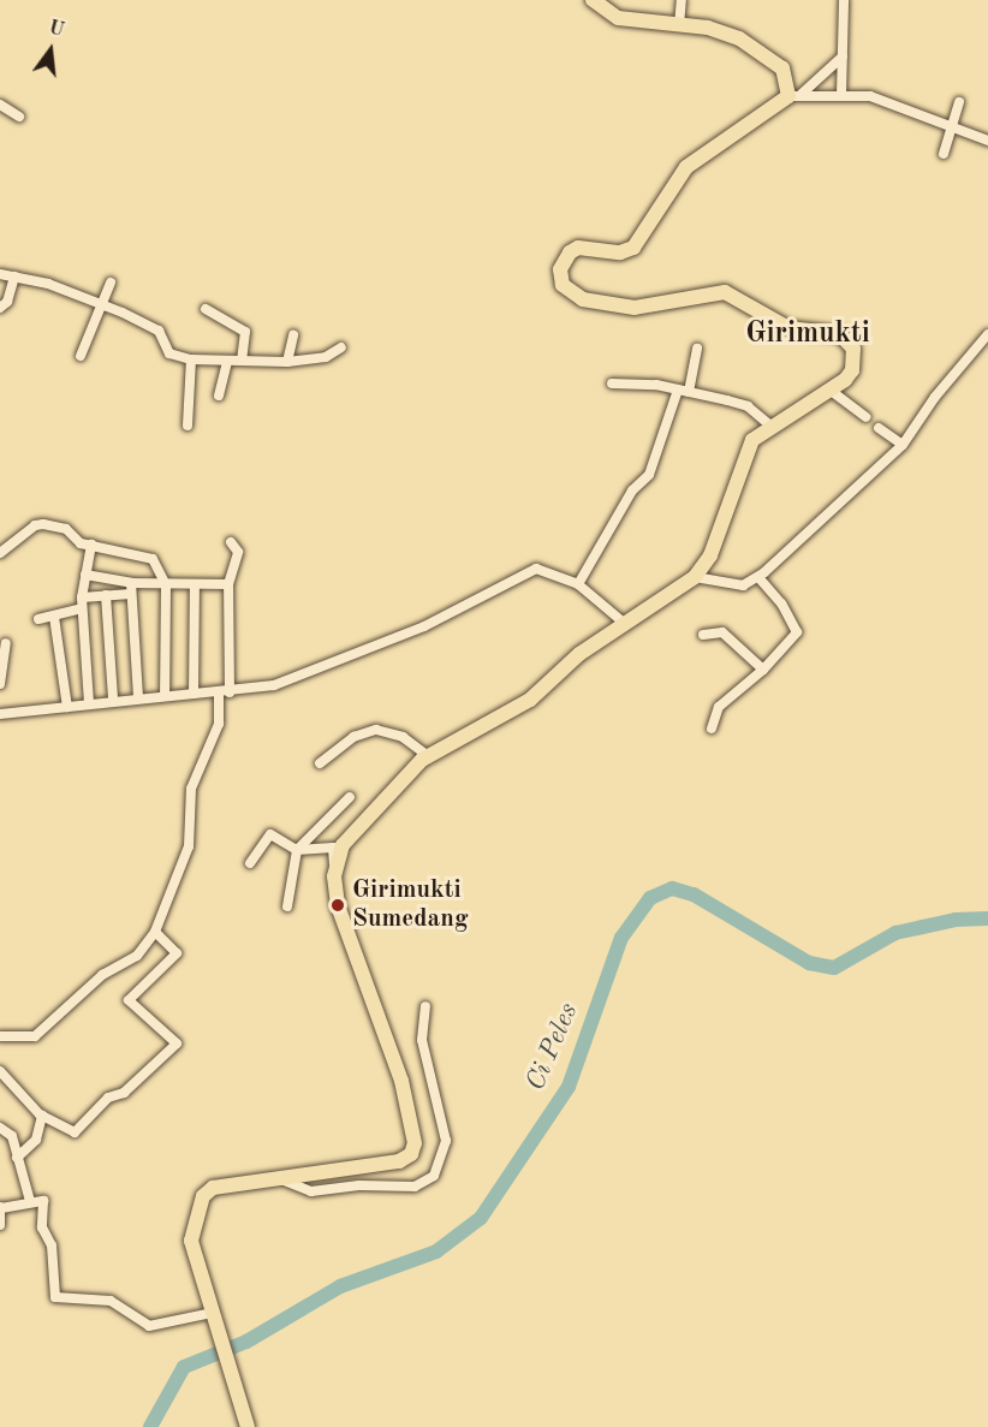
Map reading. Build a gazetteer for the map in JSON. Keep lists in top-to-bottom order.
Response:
{
  "districts": ["Girimukti"],
  "water": ["Ci Peles"],
  "places": ["Girimukti Sumedang"],
  "north": "top"
}
